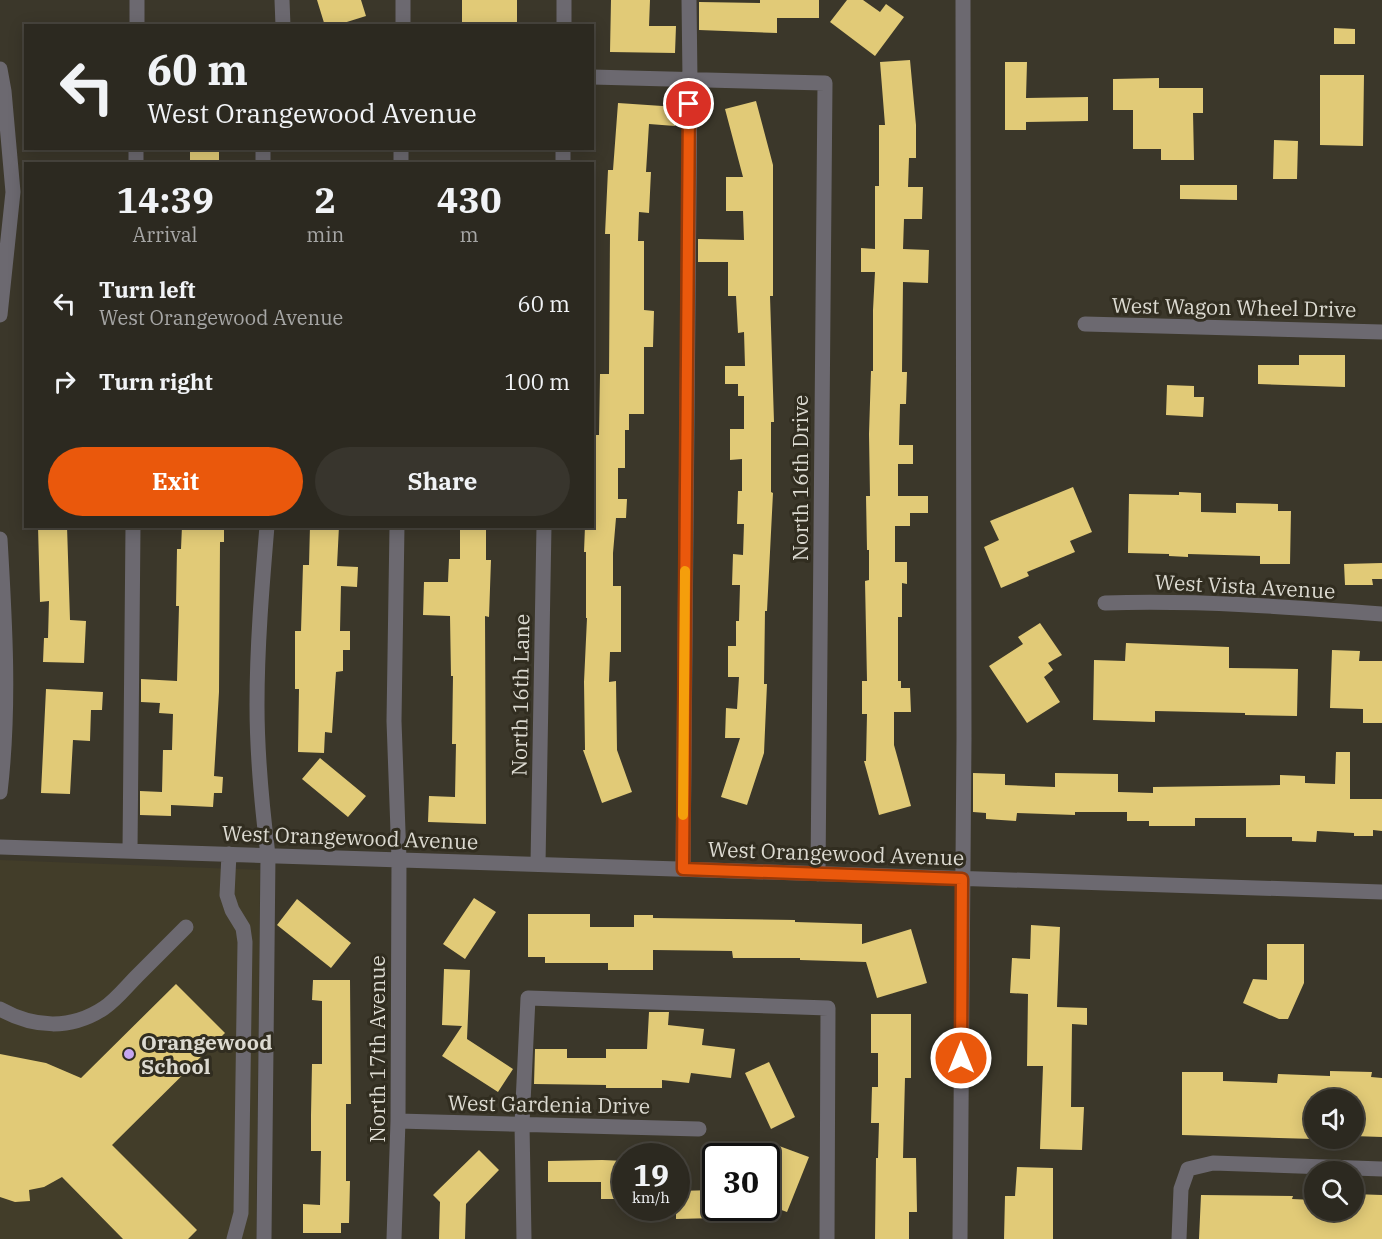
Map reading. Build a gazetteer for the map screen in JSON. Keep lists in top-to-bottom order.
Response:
{
  "streets": {
    "street": [
      "West Wagon Wheel Drive",
      "North 16th Drive",
      "West Vista Avenue",
      "North 16th Lane",
      "West Orangewood Avenue",
      "North 17th Avenue",
      "West Gardenia Drive"
    ]
  },
  "crossings": [
    ["North 16th Drive", "West Orangewood Avenue"],
    ["North 16th Lane", "West Orangewood Avenue"],
    ["West Orangewood Avenue", "North 17th Avenue"],
    ["North 17th Avenue", "West Gardenia Drive"]
  ],
  "places": ["Orangewood School"],
  "page": {
    "turn": ["60 m", "West Orangewood Avenue"],
    "eta": [
      "14:39",
      "Arrival",
      "2",
      "min",
      "430",
      "m"
    ],
    "list": [
      {
        "name": "Turn left",
        "note": "West Orangewood Avenue",
        "value": "60 m"
      },
      {
        "name": "Turn right",
        "value": "100 m"
      }
    ],
    "buttons": ["Exit", "Share"],
    "speed": "19 km/h",
    "limit": "30"
  }
}
